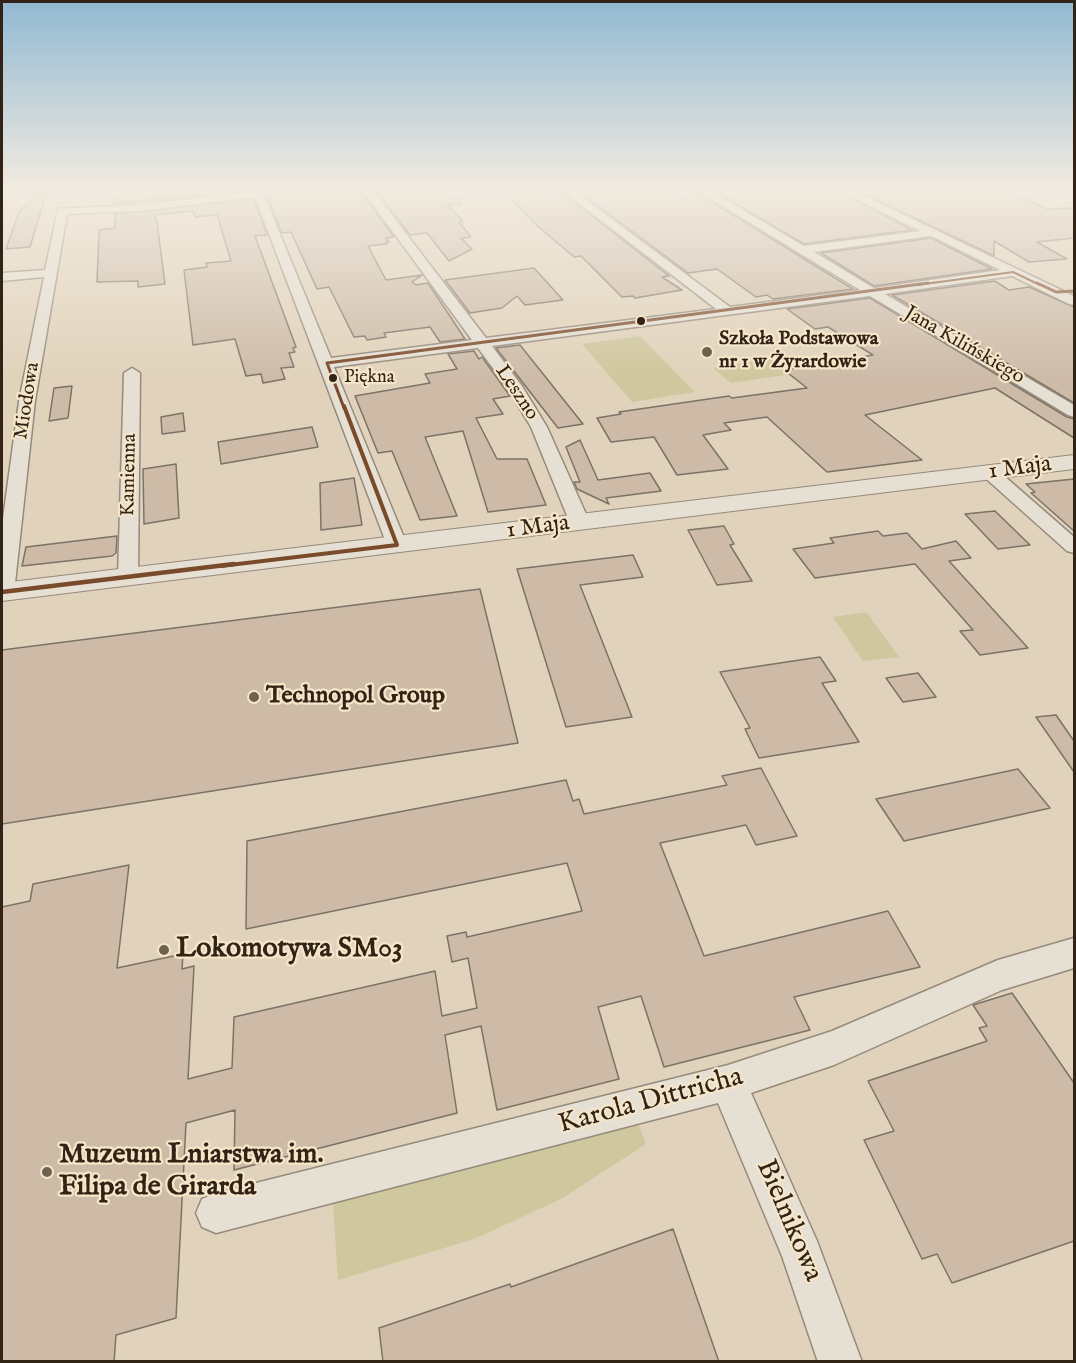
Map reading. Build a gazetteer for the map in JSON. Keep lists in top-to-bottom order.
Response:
{
  "streets": {
    "street": [
      "Jana Kilińskiego",
      "Leszno",
      "Miodowa",
      "1 Maja",
      "Kamienna",
      "Karola Dittricha",
      "Bielnikowa"
    ]
  },
  "crossings": [
    ["Leszno", "1 Maja"],
    ["Miodowa", "1 Maja"],
    ["1 Maja", "Kamienna"],
    ["Karola Dittricha", "Bielnikowa"]
  ],
  "places": [
    "Szkoła Podstawowa nr 1 w Żyrardowie",
    "Piękna",
    "Technopol Group",
    "Lokomotywa SM03",
    "Muzeum Lniarstwa im. Filipa de Girarda"
  ]
}
